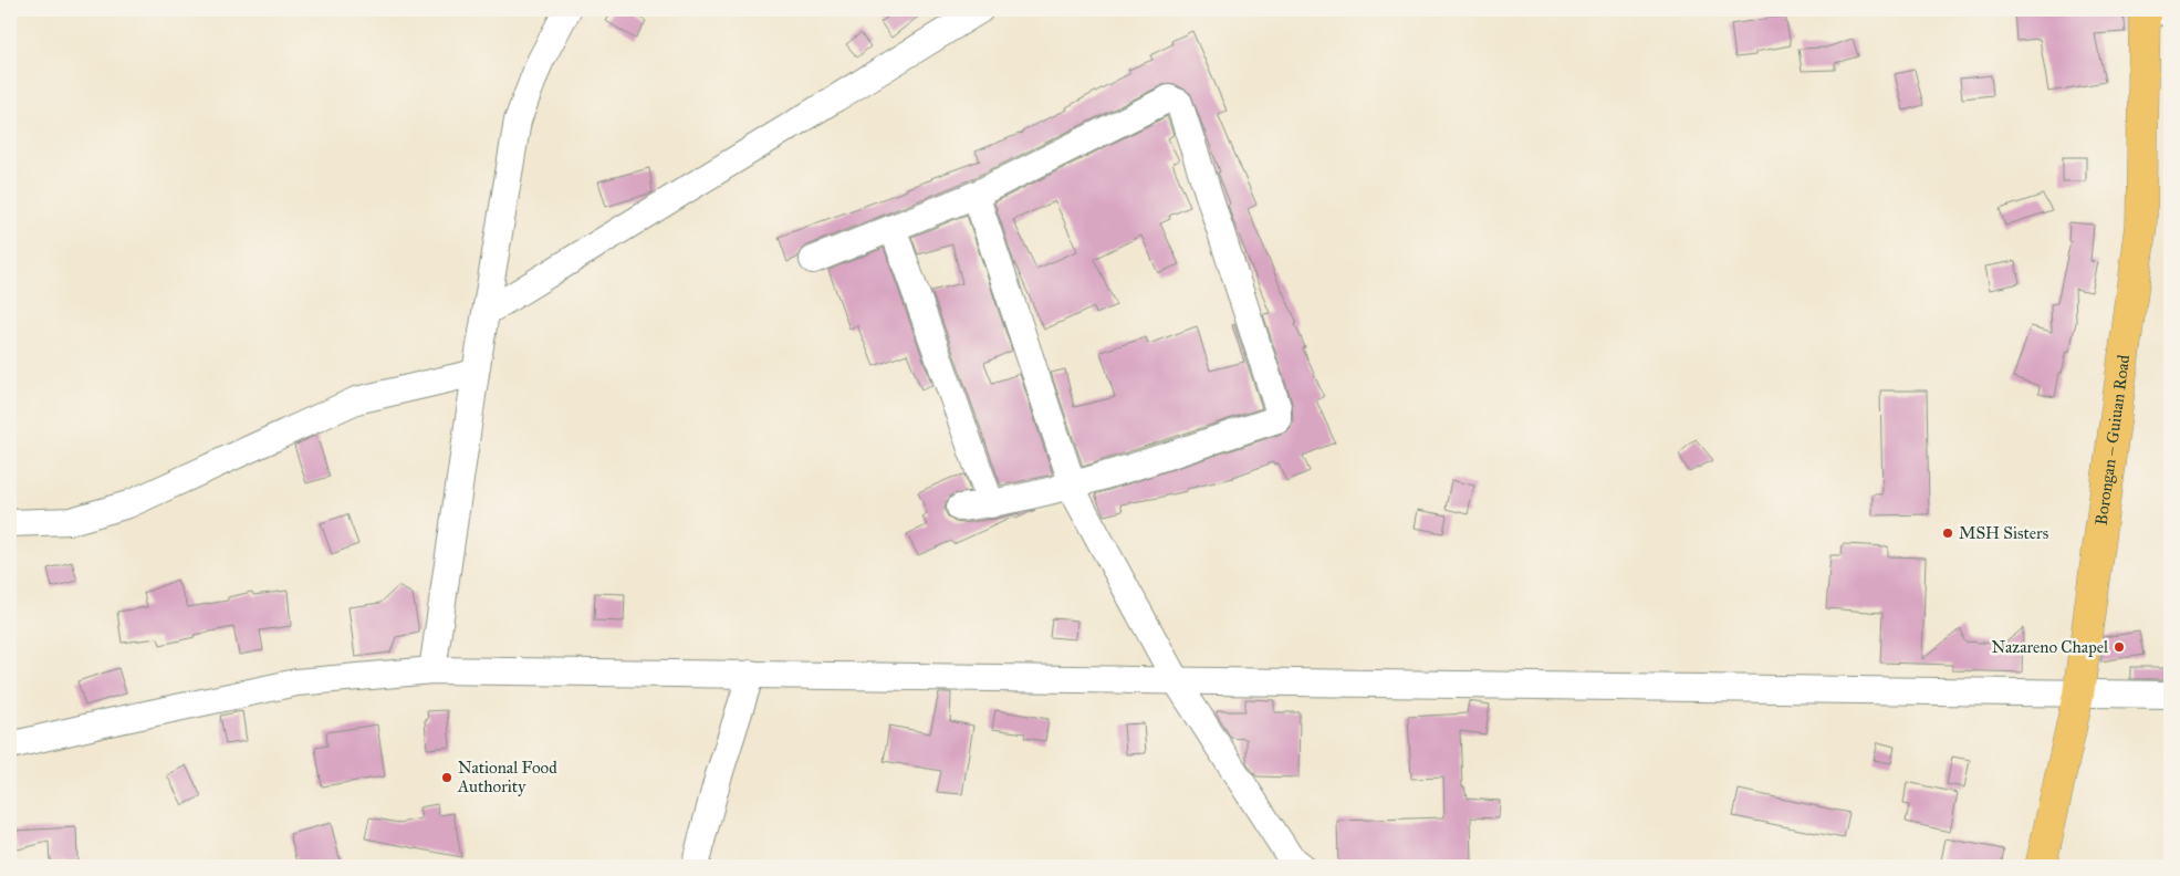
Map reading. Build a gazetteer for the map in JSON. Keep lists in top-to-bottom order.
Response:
{
  "streets": {
    "main road": ["Borongan – Guiuan Road"]
  },
  "places": ["MSH Sisters", "Nazareno Chapel", "National Food Authority"]
}
